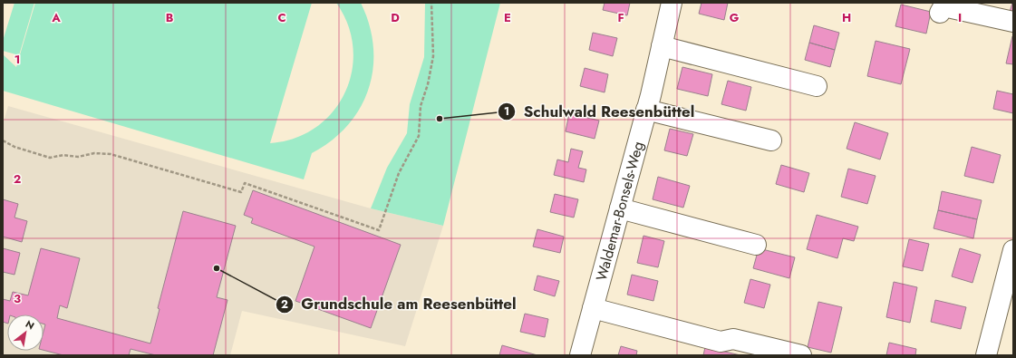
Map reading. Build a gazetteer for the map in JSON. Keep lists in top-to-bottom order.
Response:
{
  "streets": {
    "street": ["Waldemar-Bonsels-Weg"]
  },
  "places": ["Schulwald Reesenbüttel", "Grundschule am Reesenbüttel"],
  "north": "top right",
  "grid": {
    "columns": [
      "A",
      "B",
      "C",
      "D",
      "E",
      "F",
      "G",
      "H",
      "I"
    ],
    "rows": ["1", "2", "3"]
  }
}
